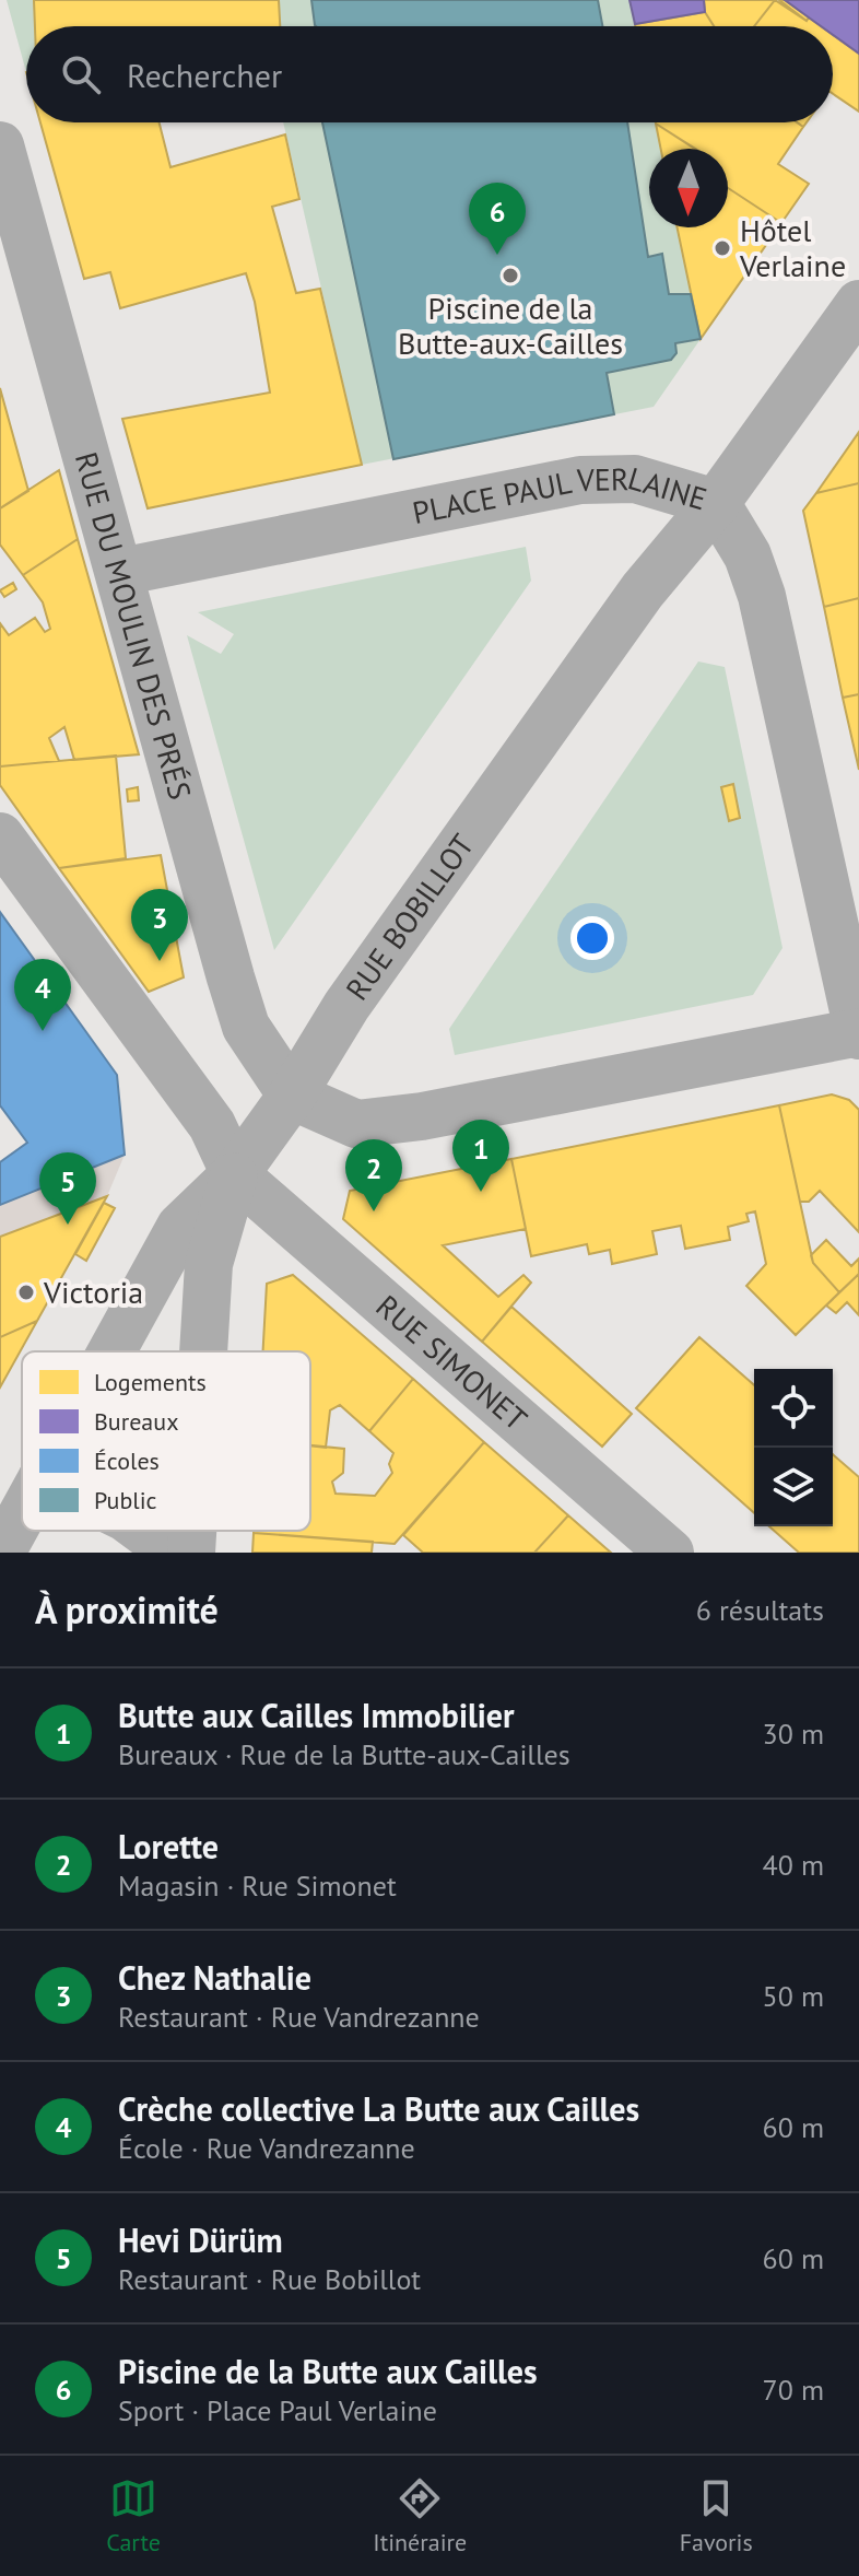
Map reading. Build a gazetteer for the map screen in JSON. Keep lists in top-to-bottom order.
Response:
{
  "streets": {
    "street": [
      "PLACE PAUL VERLAINE",
      "RUE DU MOULIN DES PRÉS",
      "RUE BOBILLOT",
      "RUE SIMONET"
    ]
  },
  "crossings": [
    ["PLACE PAUL VERLAINE", "RUE DU MOULIN DES PRÉS"],
    ["PLACE PAUL VERLAINE", "RUE BOBILLOT"],
    ["RUE DU MOULIN DES PRÉS", "RUE BOBILLOT"],
    ["RUE BOBILLOT", "RUE SIMONET"]
  ],
  "places": ["Hôtel Verlaine", "Piscine de la Butte-aux-Cailles", "Victoria"],
  "legend": [
    "Logements",
    "Bureaux",
    "Écoles",
    "Public"
  ],
  "north": "bottom",
  "page": {
    "search": "Rechercher",
    "pins": [
      "6",
      "3",
      "4",
      "1",
      "2",
      "5"
    ],
    "heading": ["À proximité", "6 résultats"],
    "list": [
      {
        "mark": "1",
        "name": "Butte aux Cailles Immobilier",
        "note": "Bureaux · Rue de la Butte-aux-Cailles",
        "value": "30 m"
      },
      {
        "mark": "2",
        "name": "Lorette",
        "note": "Magasin · Rue Simonet",
        "value": "40 m"
      },
      {
        "mark": "3",
        "name": "Chez Nathalie",
        "note": "Restaurant · Rue Vandrezanne",
        "value": "50 m"
      },
      {
        "mark": "4",
        "name": "Crèche collective La Butte aux Cailles",
        "note": "École · Rue Vandrezanne",
        "value": "60 m"
      },
      {
        "mark": "5",
        "name": "Hevi Dürüm",
        "note": "Restaurant · Rue Bobillot",
        "value": "60 m"
      },
      {
        "mark": "6",
        "name": "Piscine de la Butte aux Cailles",
        "note": "Sport · Place Paul Verlaine",
        "value": "70 m"
      }
    ],
    "nav": ["Carte", "Itinéraire", "Favoris"]
  }
}
